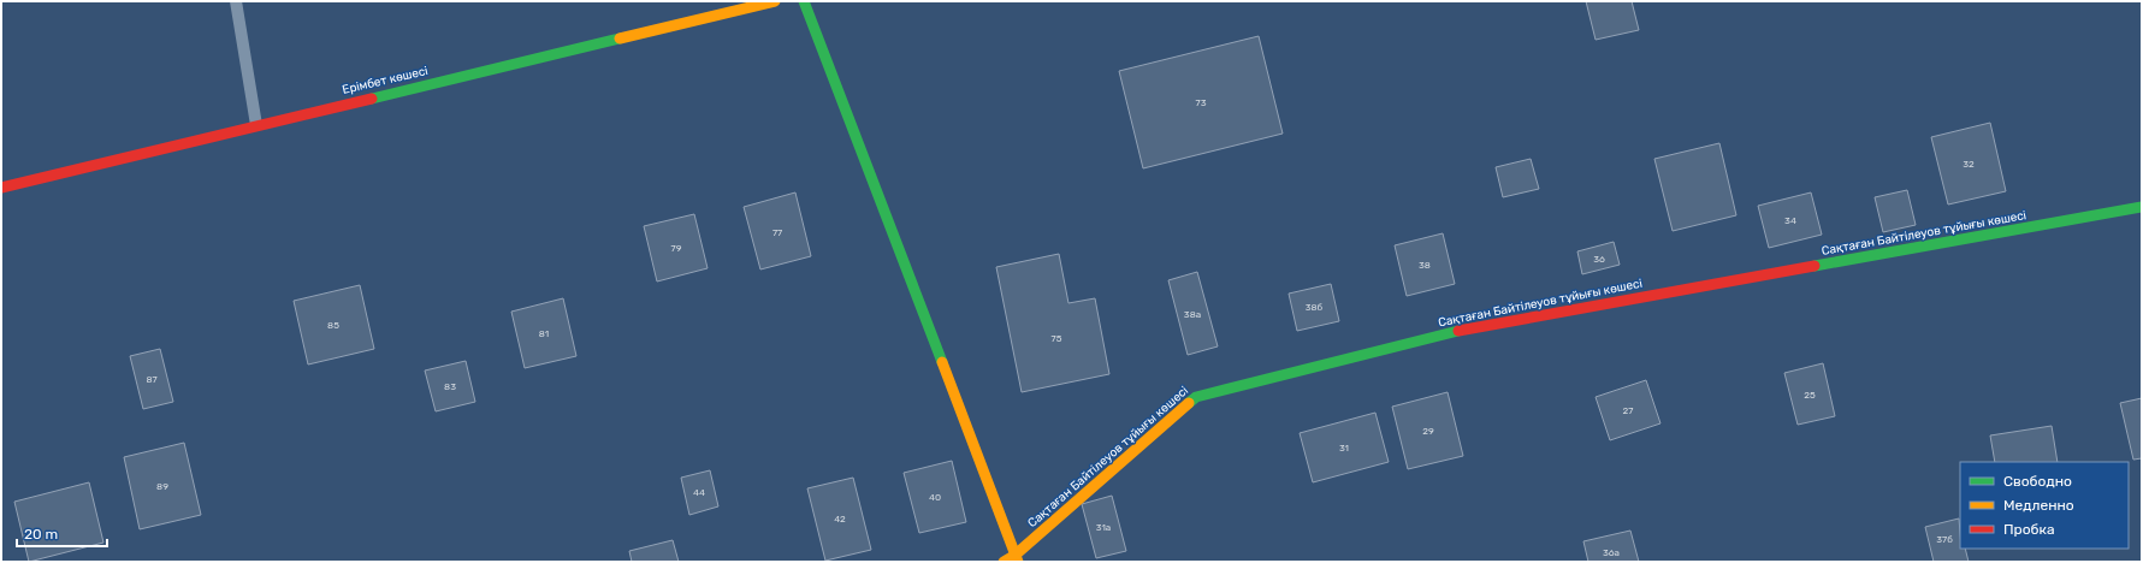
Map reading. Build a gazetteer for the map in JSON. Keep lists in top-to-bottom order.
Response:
{
  "streets": {
    "street": ["Ерімбет көшесі", "Сақтаған Байтілеуов тұйығы көшесі"]
  },
  "house_numbers": [
    "73",
    "32",
    "34",
    "77",
    "79",
    "36",
    "38",
    "38б",
    "38а",
    "85",
    "81",
    "75",
    "87",
    "83",
    "25",
    "27",
    "29",
    "31",
    "89",
    "44",
    "40",
    "42",
    "31а",
    "37б",
    "36а"
  ],
  "legend": ["Свободно", "Медленно", "Пробка"],
  "scale_bar": "20 m"
}
